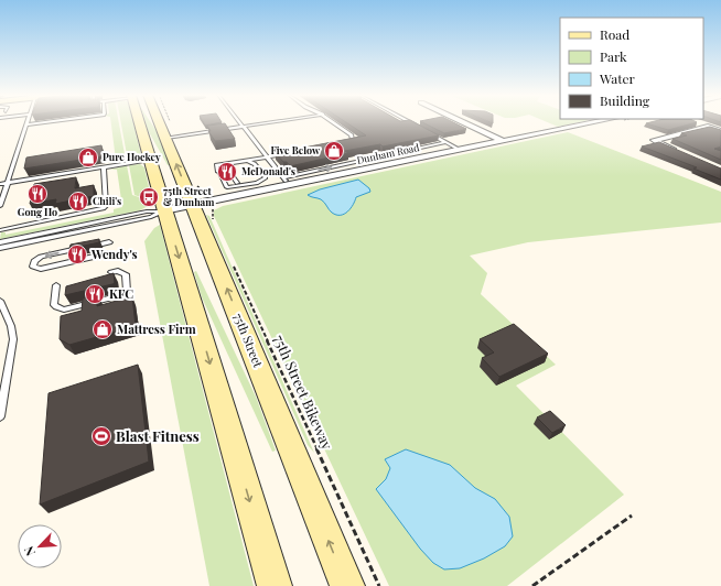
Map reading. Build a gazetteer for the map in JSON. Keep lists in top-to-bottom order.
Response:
{
  "streets": {
    "main road": ["75th Street"],
    "street": ["Dunham Road"],
    "path": ["75th Street Bikeway"]
  },
  "crossings": [
    ["Dunham Road", "75th Street"]
  ],
  "places": {
    "shop": ["Five Below", "Pure Hockey", "Mattress Firm"],
    "restaurant": [
      "McDonald's",
      "Gong Ho",
      "Chili's",
      "Wendy's",
      "KFC"
    ],
    "bus stop": ["75th Street & Dunham"],
    "sports": ["Blast Fitness"]
  },
  "legend": [
    "Road",
    "Park",
    "Water",
    "Building"
  ],
  "north": "bottom left"
}
